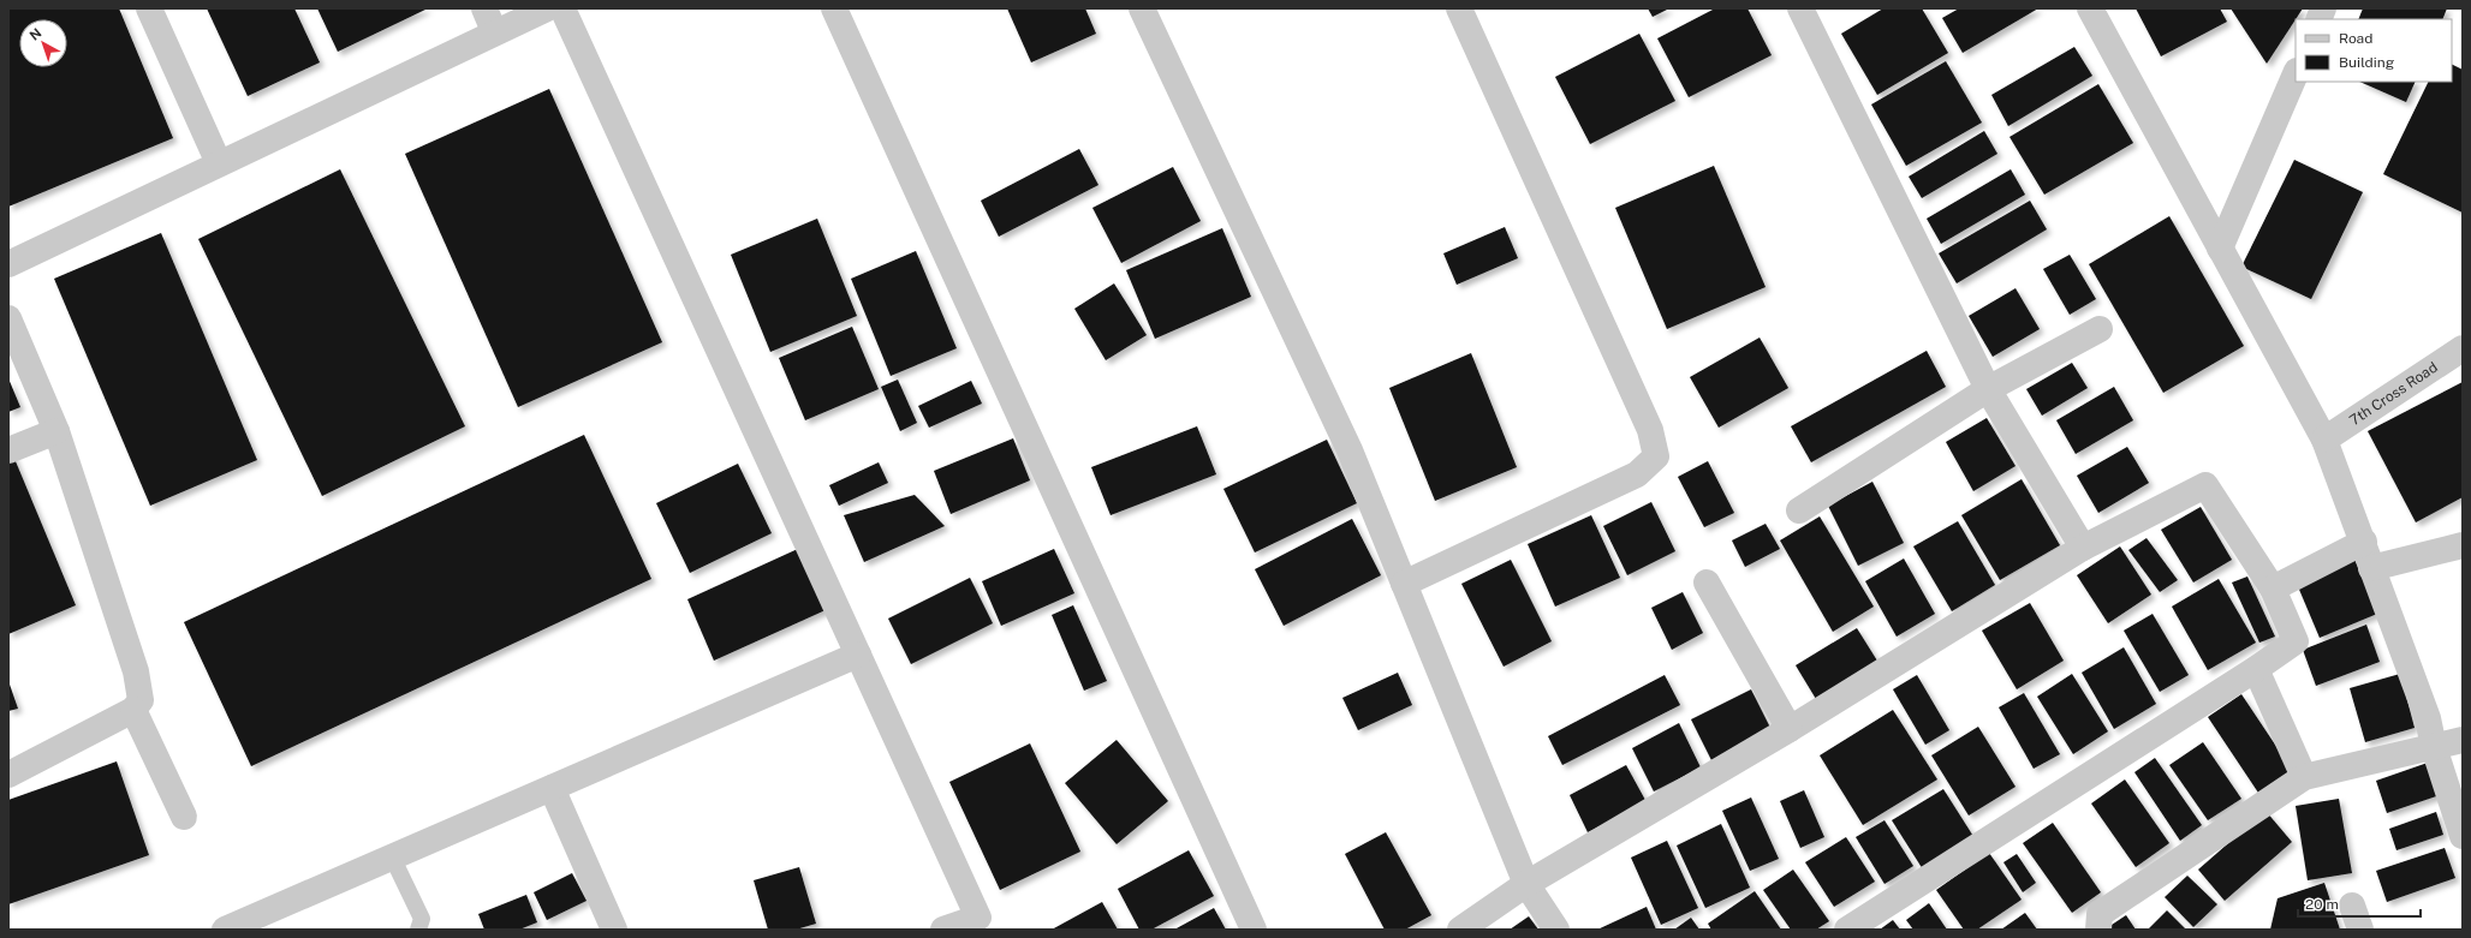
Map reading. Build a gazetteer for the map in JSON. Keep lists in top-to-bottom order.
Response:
{
  "streets": {
    "street": ["7th Cross Road"]
  },
  "legend": ["Road", "Building"],
  "scale_bar": "20 m",
  "north": "top left"
}
